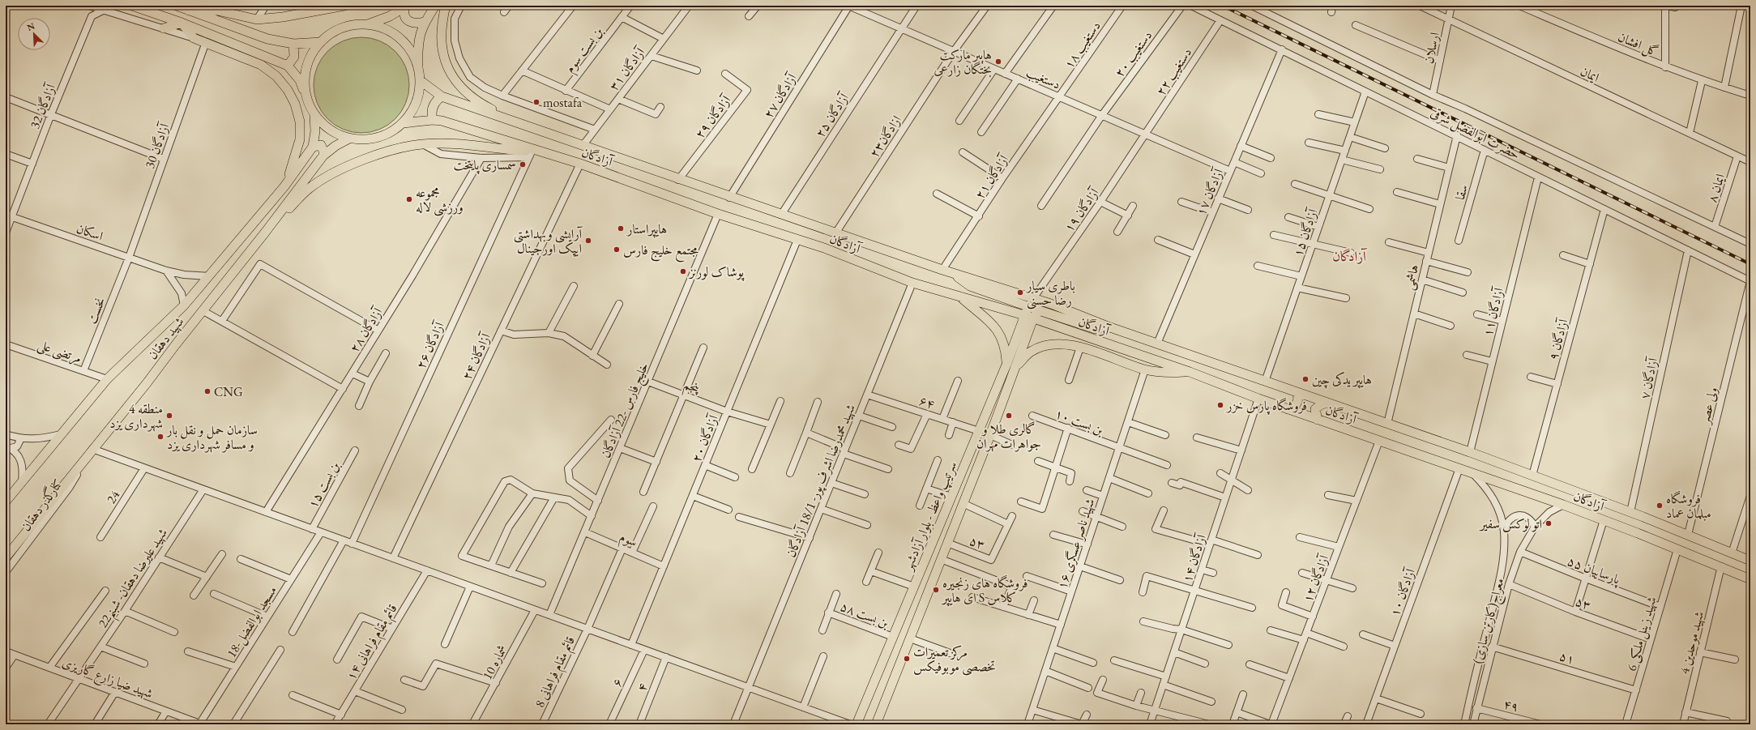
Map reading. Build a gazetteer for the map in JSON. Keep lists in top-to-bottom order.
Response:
{
  "streets": {
    "main road": ["آزادگان", "شهید دهقان", "سرتیپ واعظ - بلوار آزادشهر"],
    "street": [
      "گل افشان",
      "دستغیب ۱۸",
      "ارسلان",
      "بن بست سوم",
      "دستغیب ۲۰",
      "۳۱ آزادگان",
      "دستغیب ۲۲",
      "ایمان",
      "دستغیب",
      "۲۷ آزادگان",
      "آزادگان 32",
      "۲۵ آزادگان",
      "۲۹ آزادگان",
      "حضرت ابوالفضل شرقی",
      "۲۳ازادگان",
      "آزادگان 30",
      "۲۱ آزادگان",
      "ایمان ۸",
      "۱۷ آزادگان",
      "سقا",
      "۱۹ آزادگان",
      "اسکان",
      "۱۵ آزادگان",
      "هاشمی",
      "نخست",
      "۱۱ آزادگان",
      "۲۸ آزادگان",
      "۹ آزادگان",
      "۲۶ آزادگان",
      "مرتضی علی",
      "۲۴ آزادگان",
      "۷ آزادگان",
      "پنجم",
      "۶۴",
      "ولی عصر",
      "خلیج فارس -22 آزادگان",
      "بن بست ۱۰",
      "۲۰ آزادگان",
      "شهید محمدرضا اشرف پور- 18/1 آزادگان",
      "بن بست ۱۵",
      "24",
      "کنارگذر دهقان",
      "سوم",
      "۵۳",
      "۱۶ شهید ناصر عسگری",
      "۱۴ آزادگان",
      "پارساییان ۵۵",
      "شهید علیرضا دهقان- شبنم22",
      "۱۲ آزادگان",
      "۱۰ آزادگان",
      "بن بست ۵۸",
      "معراج(کارتن سازی)",
      "مسجد ابوالفضل-18",
      "6 شهید زینل ملکی",
      "۱۴ قائم مقام فراهانی",
      "4 شهید موحدین",
      "۵۱",
      "شماره 10",
      "8 قائم مقام فراهانی",
      "شهید ضیا زارع گاریزی",
      "۶",
      "۴",
      "۴۹"
    ]
  },
  "crossings": [
    ["دستغیب ۱۸", "دستغیب"],
    ["دستغیب ۱۸", "۲۱ آزادگان"],
    ["ارسلان", "ایمان"],
    ["دستغیب ۲۰", "دستغیب"],
    ["۳۱ آزادگان", "آزادگان"],
    ["دستغیب ۲۲", "دستغیب"],
    ["دستغیب ۲۲", "حضرت ابوالفضل شرقی"],
    ["دستغیب ۲۲", "۱۹ آزادگان"],
    ["ایمان", "ایمان ۸"],
    ["دستغیب", "۲۷ آزادگان"],
    ["دستغیب", "۲۵ آزادگان"],
    ["دستغیب", "۲۳ازادگان"],
    ["دستغیب", "۲۱ آزادگان"],
    ["دستغیب", "۱۷ آزادگان"],
    ["دستغیب", "۱۹ آزادگان"],
    ["۲۷ آزادگان", "آزادگان"],
    ["آزادگان 32", "اسکان"],
    ["۲۵ آزادگان", "آزادگان"],
    ["۲۹ آزادگان", "آزادگان"],
    ["حضرت ابوالفضل شرقی", "۱۷ آزادگان"],
    ["حضرت ابوالفضل شرقی", "سقا"],
    ["حضرت ابوالفضل شرقی", "۱۵ آزادگان"],
    ["حضرت ابوالفضل شرقی", "هاشمی"],
    ["حضرت ابوالفضل شرقی", "۱۱ آزادگان"],
    ["حضرت ابوالفضل شرقی", "۹ آزادگان"],
    ["حضرت ابوالفضل شرقی", "۷ آزادگان"],
    ["حضرت ابوالفضل شرقی", "ولی عصر"],
    ["۲۳ازادگان", "آزادگان"],
    ["آزادگان 30", "اسکان"],
    ["آزادگان 30", "نخست"],
    ["آزادگان", "۲۱ آزادگان"],
    ["آزادگان", "۱۷ آزادگان"],
    ["آزادگان", "۱۹ آزادگان"],
    ["آزادگان", "۱۵ آزادگان"],
    ["آزادگان", "هاشمی"],
    ["آزادگان", "۱۱ آزادگان"],
    ["آزادگان", "شهید دهقان"],
    ["آزادگان", "۹ آزادگان"],
    ["آزادگان", "۲۶ آزادگان"],
    ["آزادگان", "۲۴ آزادگان"],
    ["آزادگان", "۷ آزادگان"],
    ["آزادگان", "ولی عصر"],
    ["آزادگان", "خلیج فارس -22 آزادگان"],
    ["آزادگان", "۲۰ آزادگان"],
    ["آزادگان", "شهید محمدرضا اشرف پور- 18/1 آزادگان"],
    ["آزادگان", "سرتیپ واعظ - بلوار آزادشهر"],
    ["آزادگان", "۱۴ آزادگان"],
    ["آزادگان", "۱۲ آزادگان"],
    ["آزادگان", "۱۰ آزادگان"],
    ["آزادگان", "معراج(کارتن سازی)"],
    ["آزادگان", "6 شهید زینل ملکی"],
    ["آزادگان", "4 شهید موحدین"],
    ["اسکان", "نخست"],
    ["اسکان", "شهید دهقان"],
    ["نخست", "مرتضی علی"],
    ["شهید دهقان", "مرتضی علی"],
    ["شهید دهقان", "کنارگذر دهقان"],
    ["پنجم", "خلیج فارس -22 آزادگان"],
    ["پنجم", "۲۰ آزادگان"],
    ["۶۴", "شهید محمدرضا اشرف پور- 18/1 آزادگان"],
    ["۶۴", "سرتیپ واعظ - بلوار آزادشهر"],
    ["خلیج فارس -22 آزادگان", "سوم"],
    ["بن بست ۱۰", "۱۶ شهید ناصر عسگری"],
    ["۲۰ آزادگان", "سوم"],
    ["سرتیپ واعظ - بلوار آزادشهر", "۵۳"],
    ["سرتیپ واعظ - بلوار آزادشهر", "بن بست ۵۸"],
    ["سوم", "8 قائم مقام فراهانی"],
    ["۵۳", "معراج(کارتن سازی)"],
    ["۵۳", "6 شهید زینل ملکی"],
    ["پارساییان ۵۵", "معراج(کارتن سازی)"],
    ["پارساییان ۵۵", "6 شهید زینل ملکی"],
    ["شهید علیرضا دهقان- شبنم22", "شهید ضیا زارع گاریزی"],
    ["معراج(کارتن سازی)", "۵۱"],
    ["معراج(کارتن سازی)", "۴۹"],
    ["مسجد ابوالفضل-18", "شهید ضیا زارع گاریزی"],
    ["6 شهید زینل ملکی", "۵۱"]
  ],
  "districts": ["آزادگان"],
  "places": [
    "هاپیر مارکت بختگان زارعی",
    "mostafa",
    "سمساری پایتخت",
    "مجموعه ورزشی لاله",
    "هایپراستار",
    "آرایشی وبهداشتی ایپک اورجینال",
    "مجتمع خلیج فارس",
    "پوشاک لورنز",
    "باطری سیار رضا حسنی",
    "هایپر یدکی چین",
    "CNG",
    "فروشگاه پارس خزر",
    "منطقه 4 شهرداری یزد",
    "گالری طلا و جواهرات مهران",
    "سازمان حمل و نقل بار و مسافر شهرداری یزد",
    "فروشگاه مبلمان عماد",
    "اتو لوکس سفیر",
    "فروشگاه های زنجیره ای هایپر S کلاس",
    "مرکز تعمیرات تخصصی موبوفیکس"
  ],
  "north": "top left"
}
